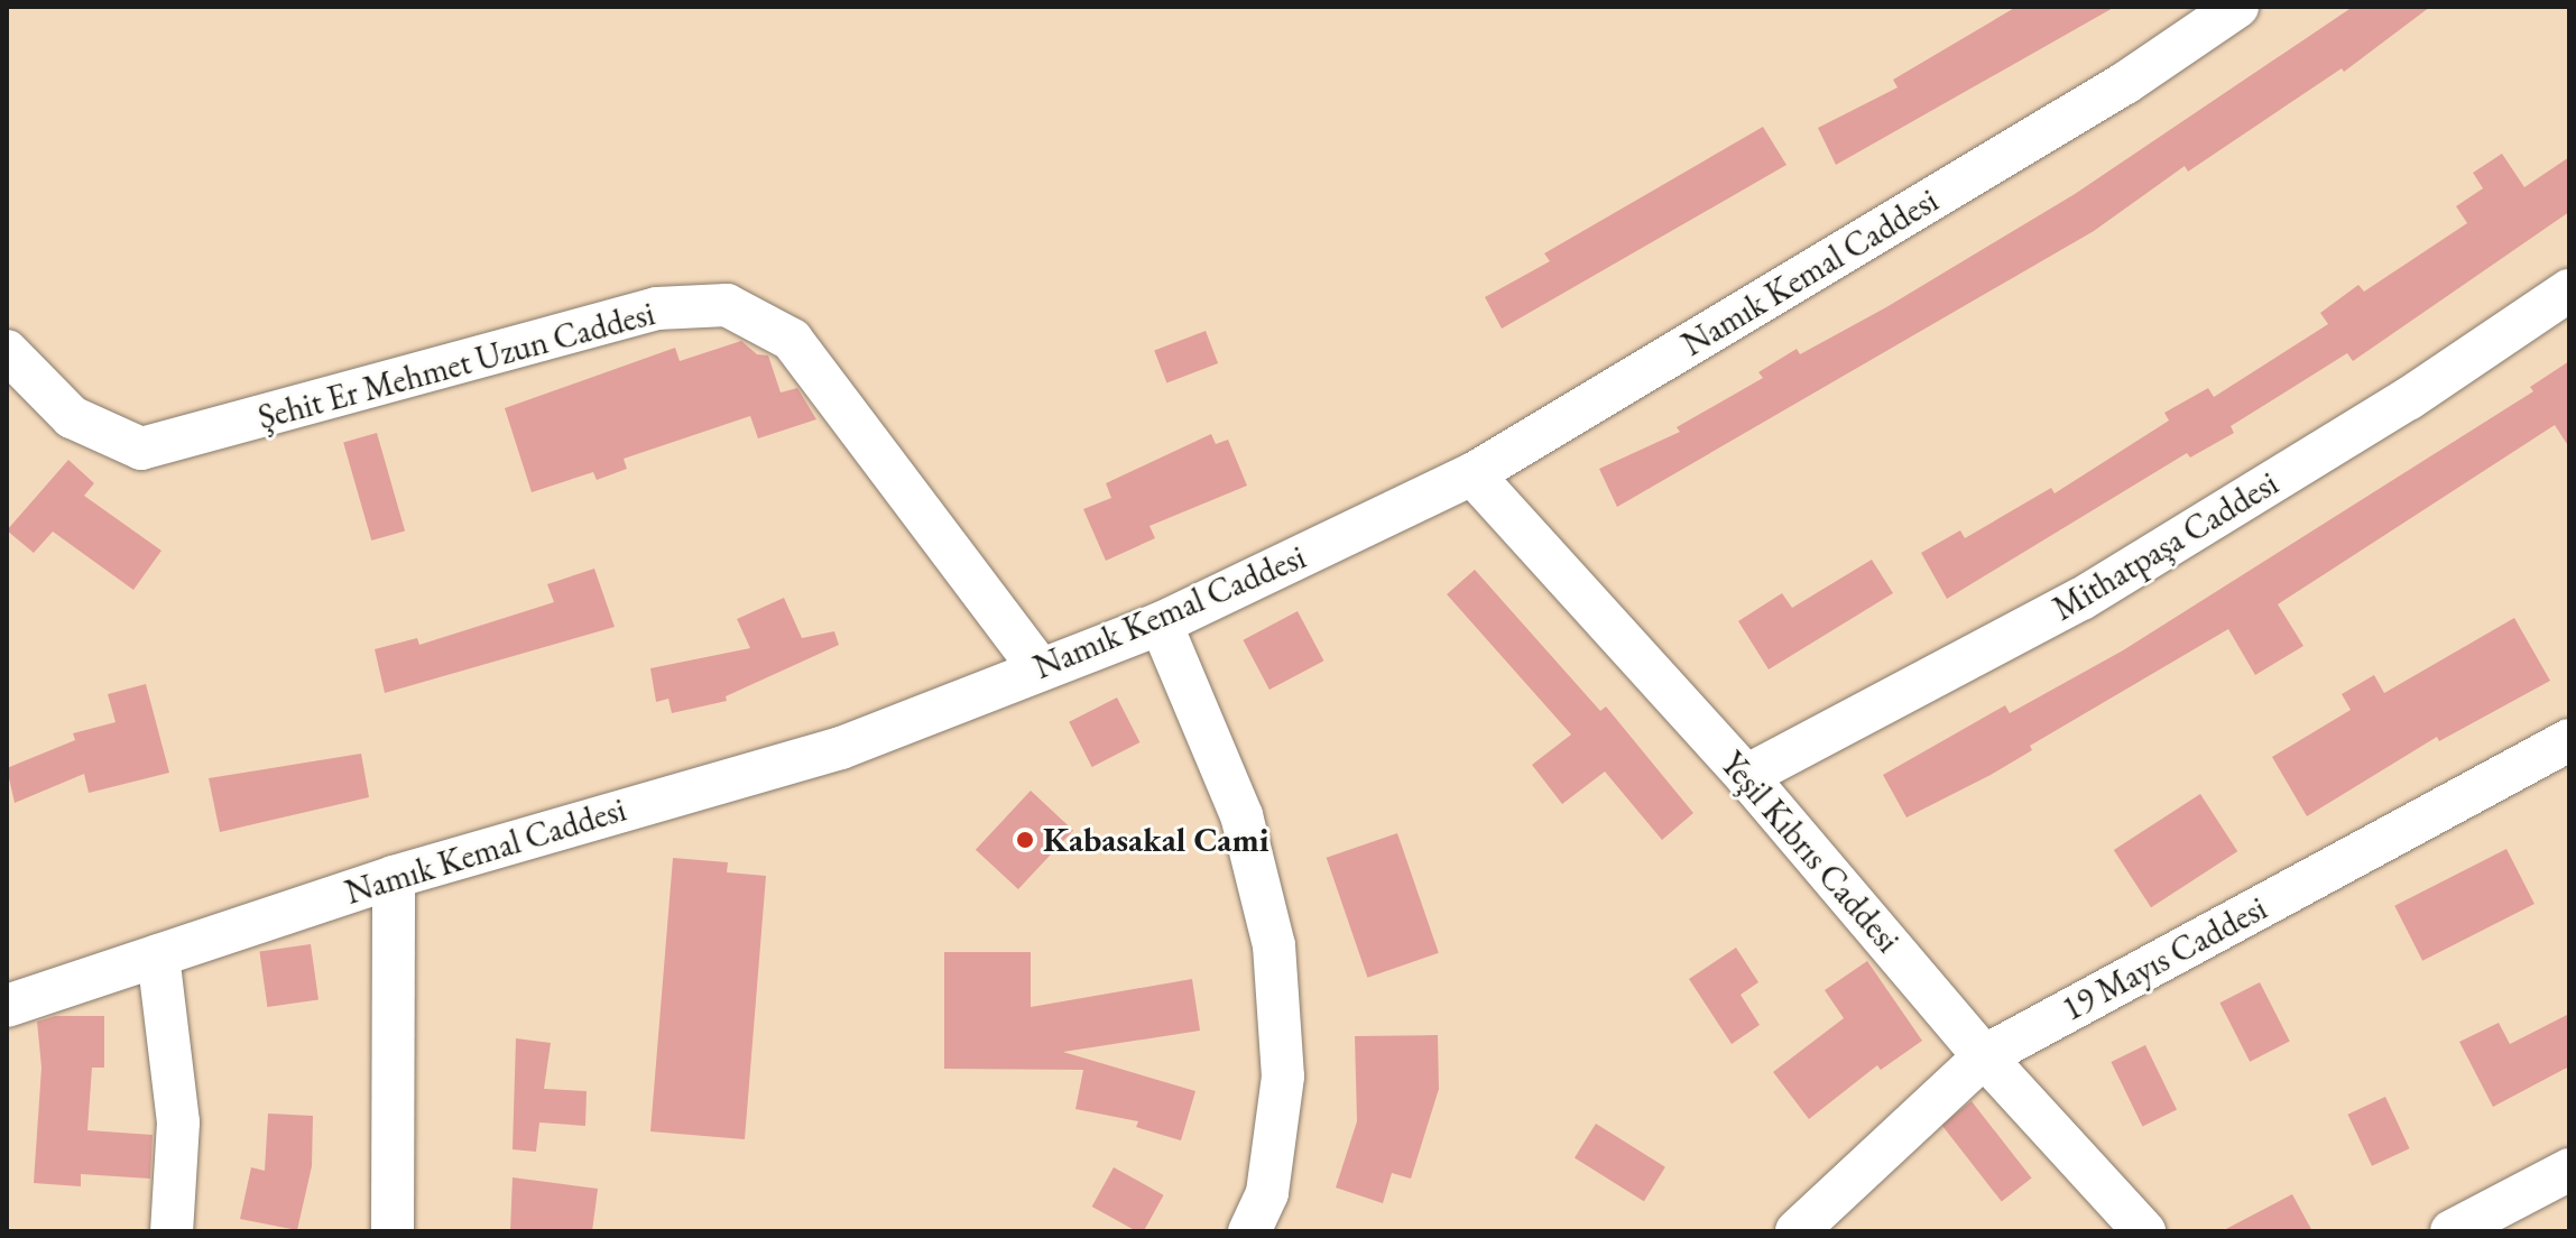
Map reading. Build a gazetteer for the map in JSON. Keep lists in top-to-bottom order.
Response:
{
  "streets": {
    "street": [
      "Namık Kemal Caddesi",
      "Şehit Er Mehmet Uzun Caddesi",
      "Mithatpaşa Caddesi",
      "Yeşil Kıbrıs Caddesi",
      "19 Mayıs Caddesi"
    ]
  },
  "crossings": [
    ["Namık Kemal Caddesi", "Şehit Er Mehmet Uzun Caddesi"],
    ["Namık Kemal Caddesi", "Yeşil Kıbrıs Caddesi"],
    ["Mithatpaşa Caddesi", "Yeşil Kıbrıs Caddesi"],
    ["Yeşil Kıbrıs Caddesi", "19 Mayıs Caddesi"]
  ],
  "places": ["Kabasakal Cami"]
}
